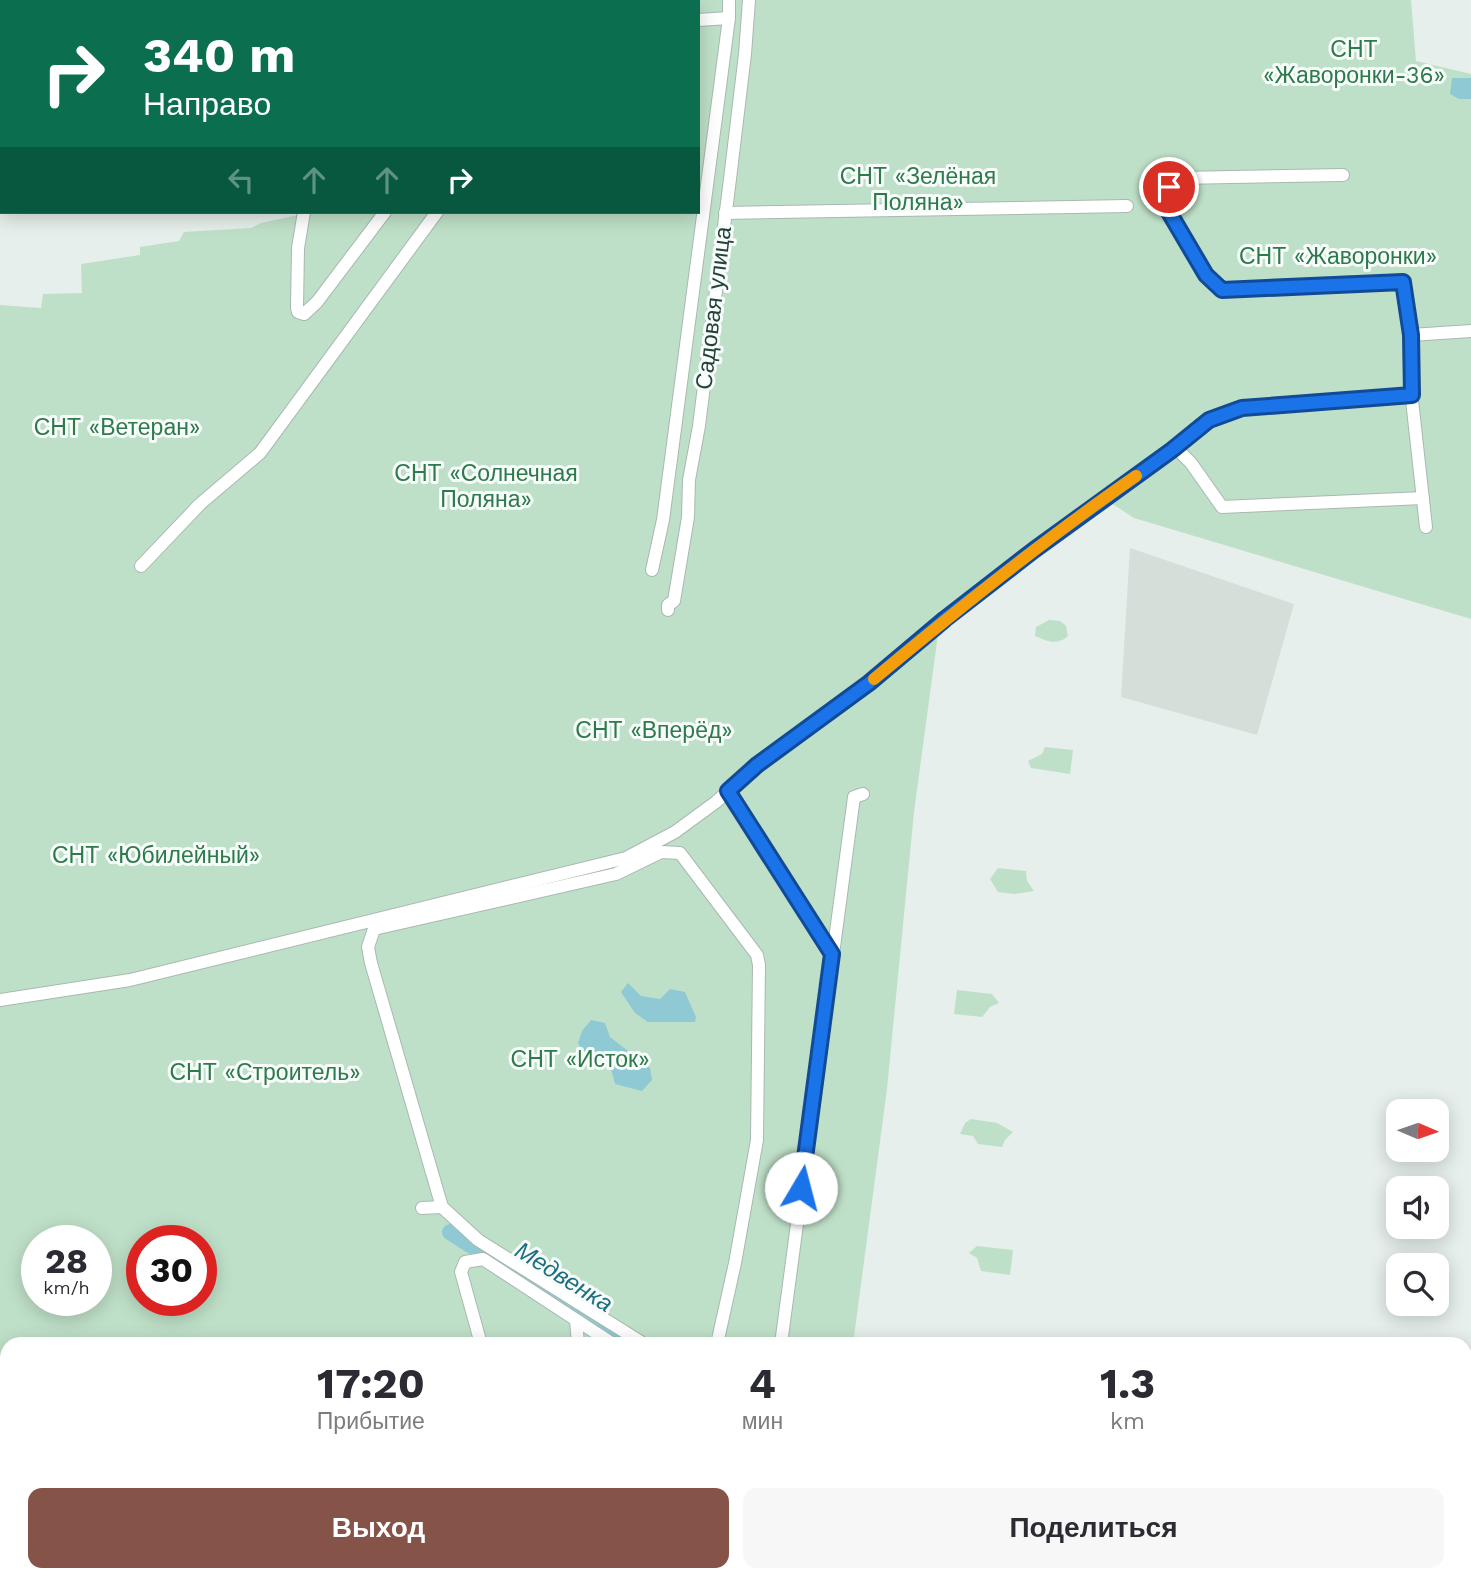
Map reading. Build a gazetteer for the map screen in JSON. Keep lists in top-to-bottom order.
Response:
{
  "streets": {
    "street": ["Садовая улица"]
  },
  "water": ["Медвенка"],
  "parks": [
    "СНТ «Жаворонки-36»",
    "СНТ «Зелёная Поляна»",
    "СНТ «Жаворонки»",
    "СНТ «Ветеран»",
    "СНТ «Солнечная Поляна»",
    "СНТ «Вперёд»",
    "СНТ «Юбилейный»",
    "СНТ «Исток»",
    "СНТ «Строитель»"
  ],
  "north": "right",
  "page": {
    "turn": ["340 m", "Направо"],
    "speed": "28 km/h",
    "limit": "30",
    "eta": [
      "17:20",
      "Прибытие",
      "4",
      "мин",
      "1.3",
      "km"
    ],
    "buttons": ["Выход", "Поделиться"]
  }
}
